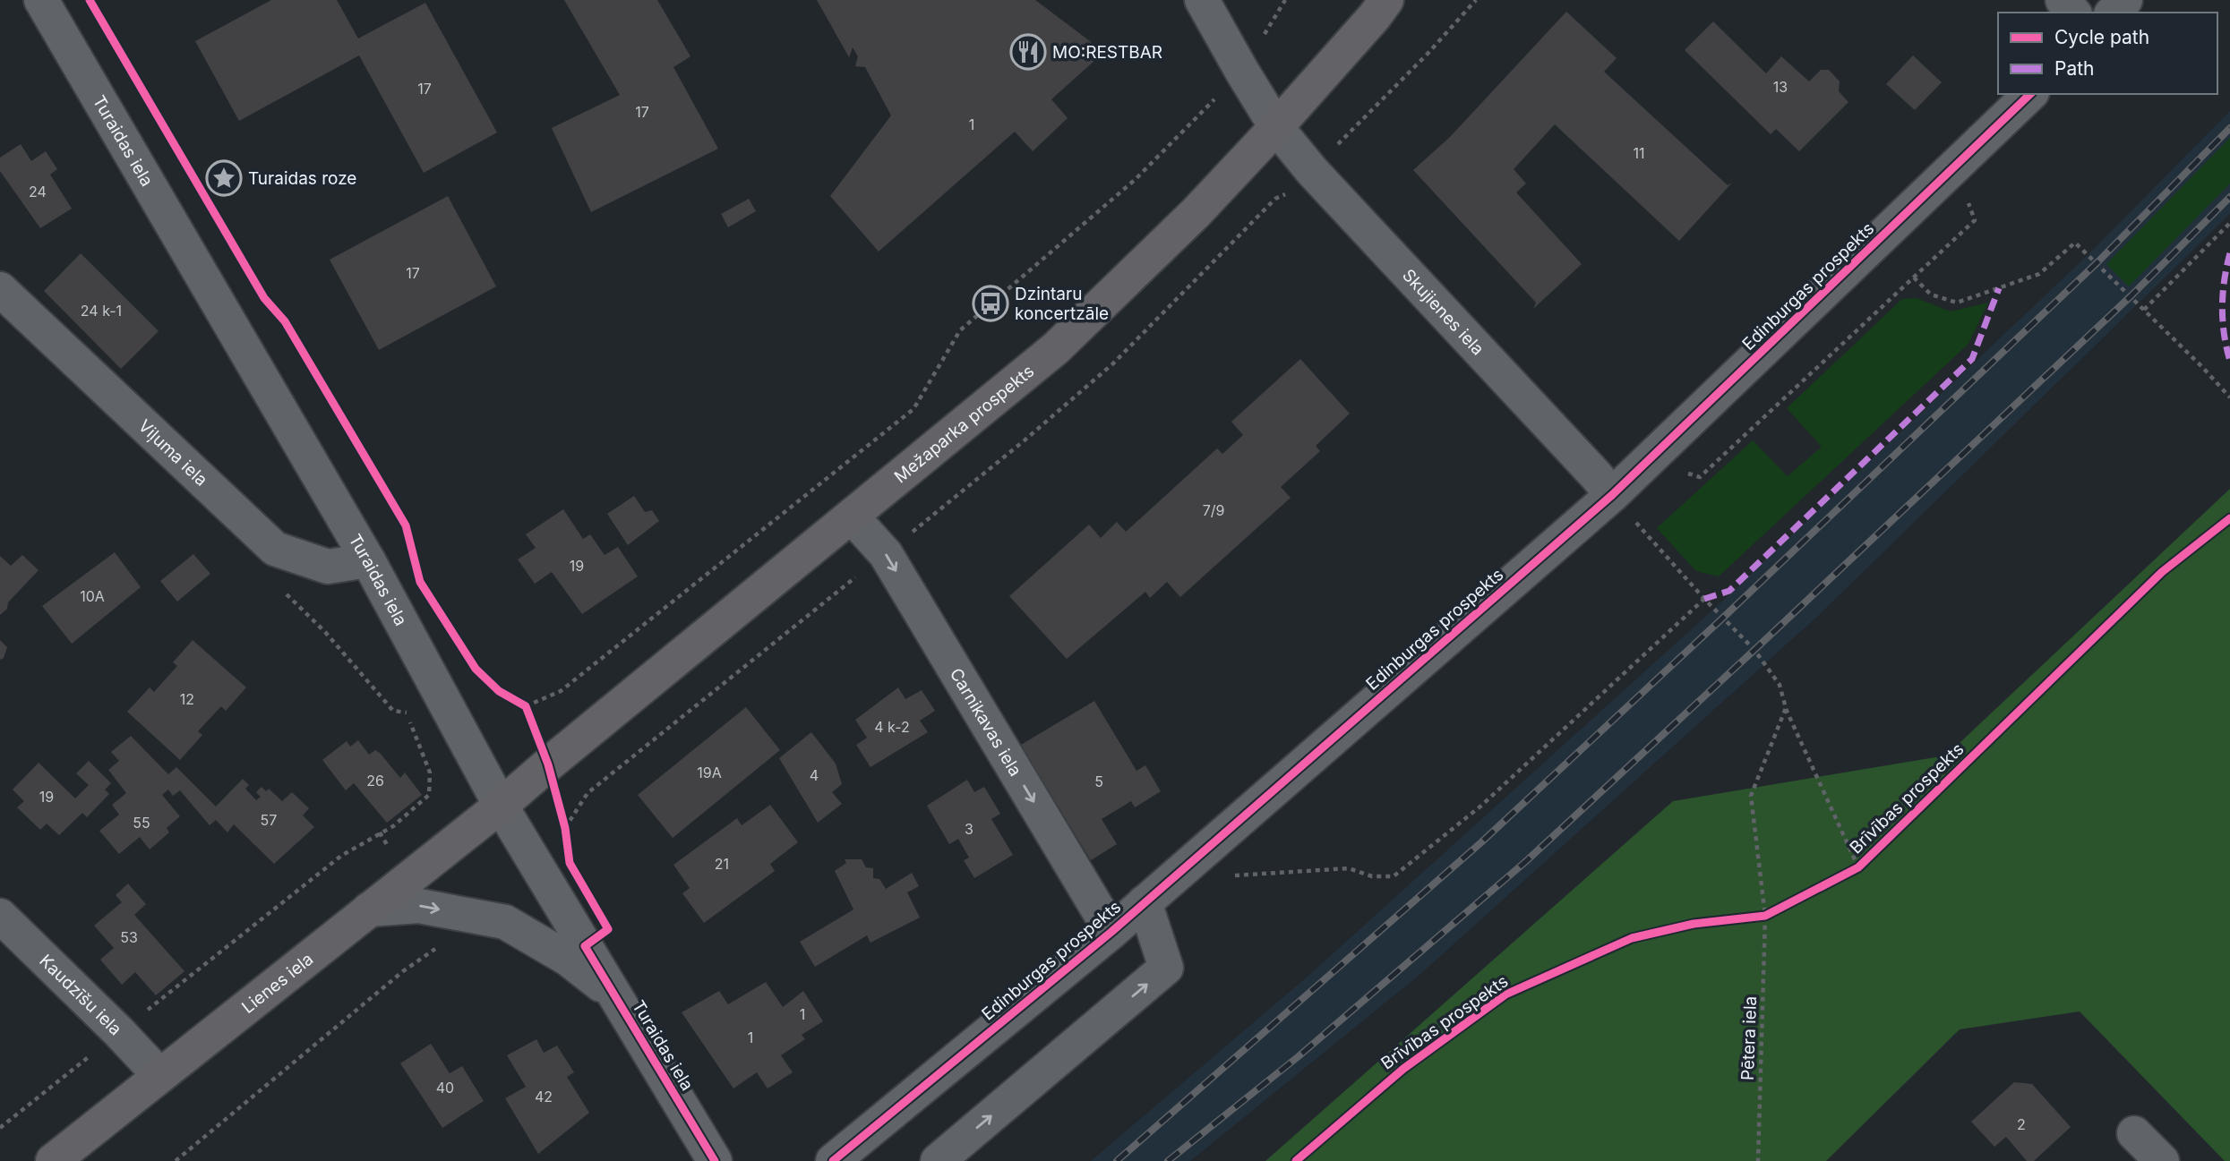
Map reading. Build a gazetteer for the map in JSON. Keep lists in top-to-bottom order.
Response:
{
  "streets": {
    "main road": ["Mežaparka prospekts", "Lienes iela"],
    "street": [
      "Turaidas iela",
      "Edinburgas prospekts",
      "Skujienes iela",
      "Viļuma iela",
      "Carnikavas iela",
      "Kaudzīšu iela"
    ],
    "path": ["Pētera iela"],
    "cycle path": ["Brīvības prospekts"]
  },
  "crossings": [
    ["Turaidas iela", "Mežaparka prospekts"],
    ["Turaidas iela", "Viļuma iela"],
    ["Turaidas iela", "Lienes iela"],
    ["Edinburgas prospekts", "Skujienes iela"],
    ["Edinburgas prospekts", "Carnikavas iela"],
    ["Skujienes iela", "Mežaparka prospekts"],
    ["Mežaparka prospekts", "Carnikavas iela"],
    ["Mežaparka prospekts", "Lienes iela"],
    ["Lienes iela", "Kaudzīšu iela"]
  ],
  "one_way": ["Carnikavas iela"],
  "places": {
    "restaurant": ["MO:RESTBAR"],
    "place": ["Turaidas roze"],
    "bus stop": ["Dzintaru koncertzāle"]
  },
  "house_numbers": [
    "13",
    "17",
    "17",
    "1",
    "11",
    "24",
    "17",
    "24 k-1",
    "7/9",
    "19",
    "10A",
    "12",
    "4 k-2",
    "19A",
    "4",
    "26",
    "5",
    "19",
    "57",
    "55",
    "3",
    "21",
    "53",
    "1",
    "1",
    "40",
    "42",
    "2"
  ],
  "legend": ["Cycle path", "Path"]
}
